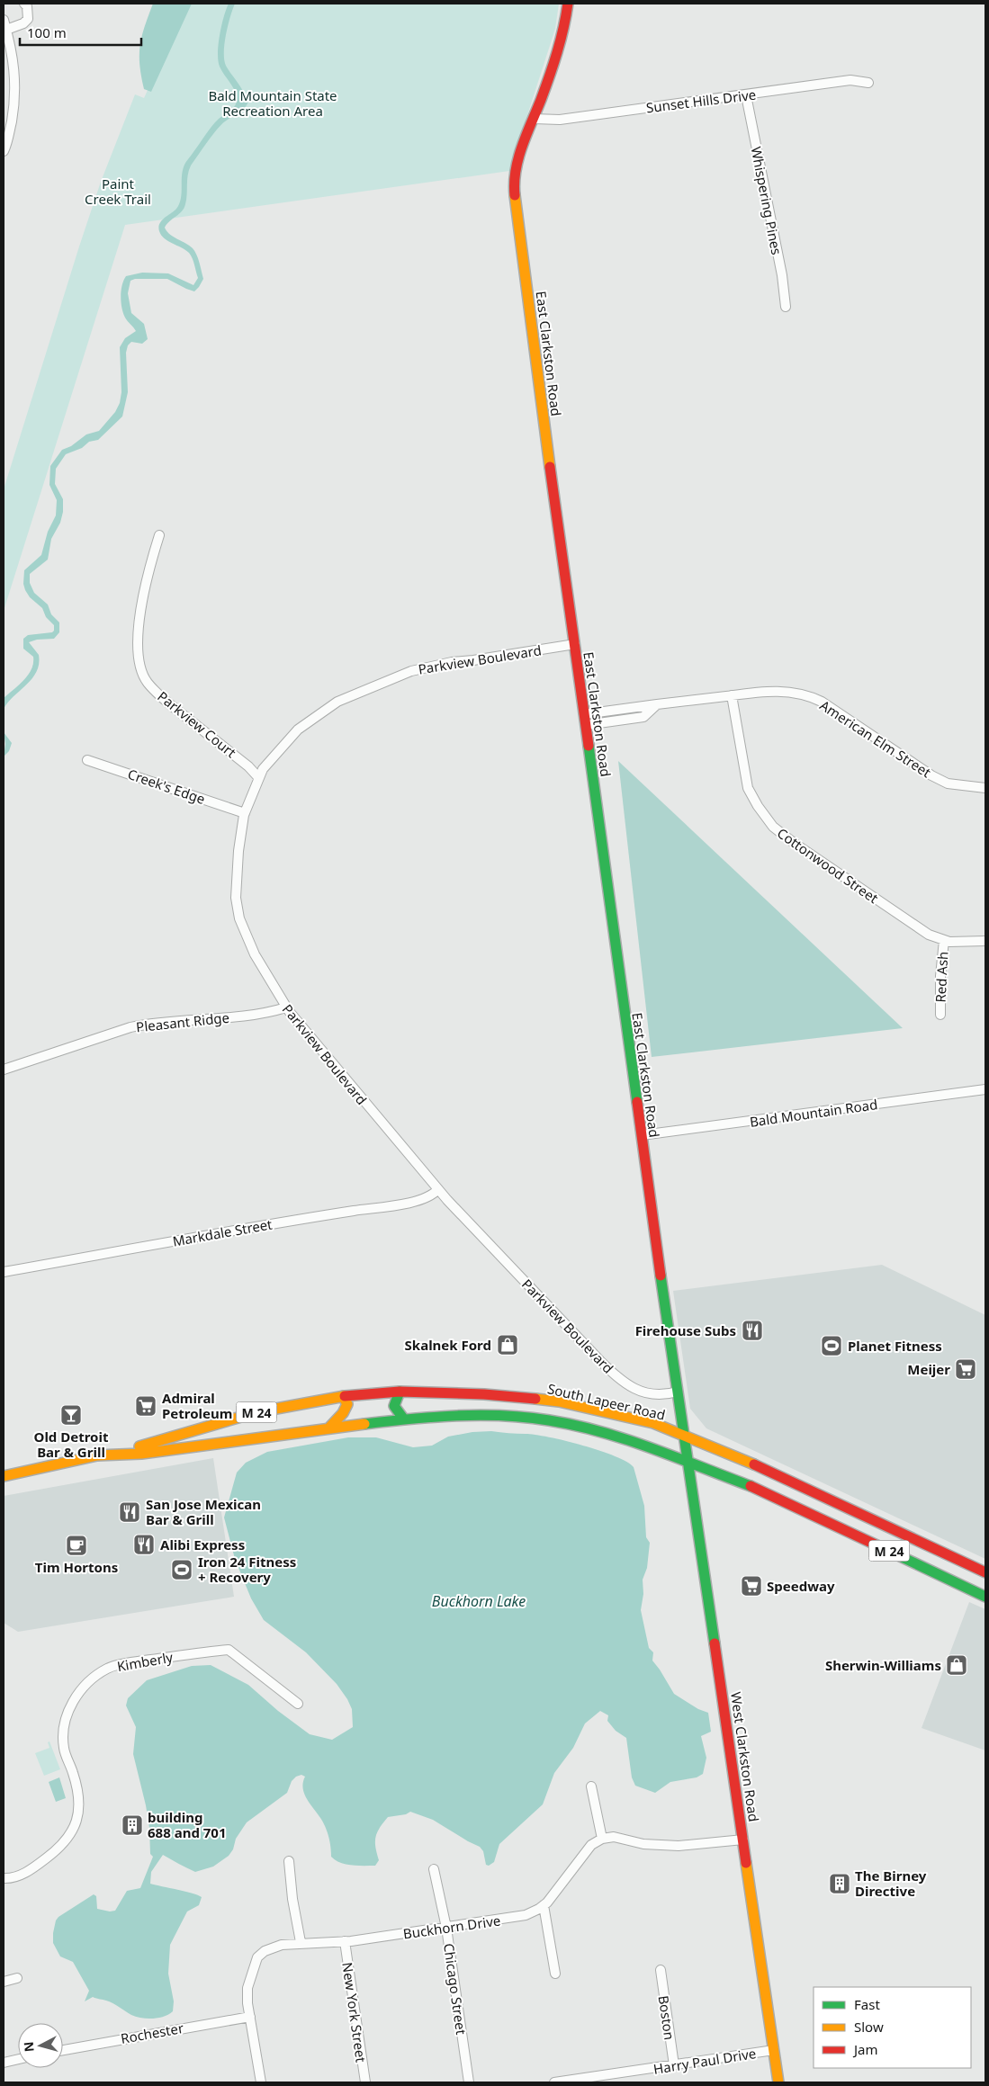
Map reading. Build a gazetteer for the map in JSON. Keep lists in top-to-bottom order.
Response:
{
  "streets": {
    "main road": [
      "East Clarkston Road",
      "South Lapeer Road",
      "M 24",
      "West Clarkston Road"
    ],
    "street": [
      "Sunset Hills Drive",
      "Whispering Pines",
      "Parkview Boulevard",
      "Parkview Court",
      "American Elm Street",
      "Creek's Edge",
      "Cottonwood Street",
      "Red Ash",
      "Pleasant Ridge",
      "Bald Mountain Road",
      "Markdale Street",
      "Kimberly",
      "Buckhorn Drive",
      "Chicago Street",
      "New York Street",
      "Boston",
      "Rochester",
      "Harry Paul Drive"
    ]
  },
  "crossings": [
    ["Sunset Hills Drive", "Whispering Pines"],
    ["Sunset Hills Drive", "East Clarkston Road"],
    ["East Clarkston Road", "Parkview Boulevard"],
    ["East Clarkston Road", "American Elm Street"],
    ["East Clarkston Road", "Bald Mountain Road"],
    ["East Clarkston Road", "South Lapeer Road"],
    ["East Clarkston Road", "West Clarkston Road"],
    ["Parkview Boulevard", "Parkview Court"],
    ["Parkview Boulevard", "Creek's Edge"],
    ["Parkview Boulevard", "Pleasant Ridge"],
    ["Parkview Boulevard", "Markdale Street"],
    ["American Elm Street", "Cottonwood Street"],
    ["Cottonwood Street", "Red Ash"],
    ["South Lapeer Road", "West Clarkston Road"],
    ["West Clarkston Road", "Harry Paul Drive"],
    ["Buckhorn Drive", "Chicago Street"],
    ["Buckhorn Drive", "New York Street"],
    ["Buckhorn Drive", "Rochester"],
    ["Boston", "Harry Paul Drive"]
  ],
  "water": ["Buckhorn Lake"],
  "parks": ["Bald Mountain State Recreation Area", "Paint Creek Trail"],
  "places": {
    "restaurant": ["Firehouse Subs", "San Jose Mexican Bar & Grill", "Alibi Express"],
    "shop": ["Skalnek Ford", "Sherwin-Williams"],
    "sports": ["Planet Fitness", "Iron 24 Fitness + Recovery"],
    "supermarket": ["Meijer", "Admiral Petroleum", "Speedway"],
    "bar": ["Old Detroit Bar & Grill"],
    "cafe": ["Tim Hortons"],
    "building": ["building 688 and 701", "The Birney Directive"]
  },
  "legend": ["Fast", "Slow", "Jam"],
  "scale_bar": "100 m",
  "north": "left"
}
